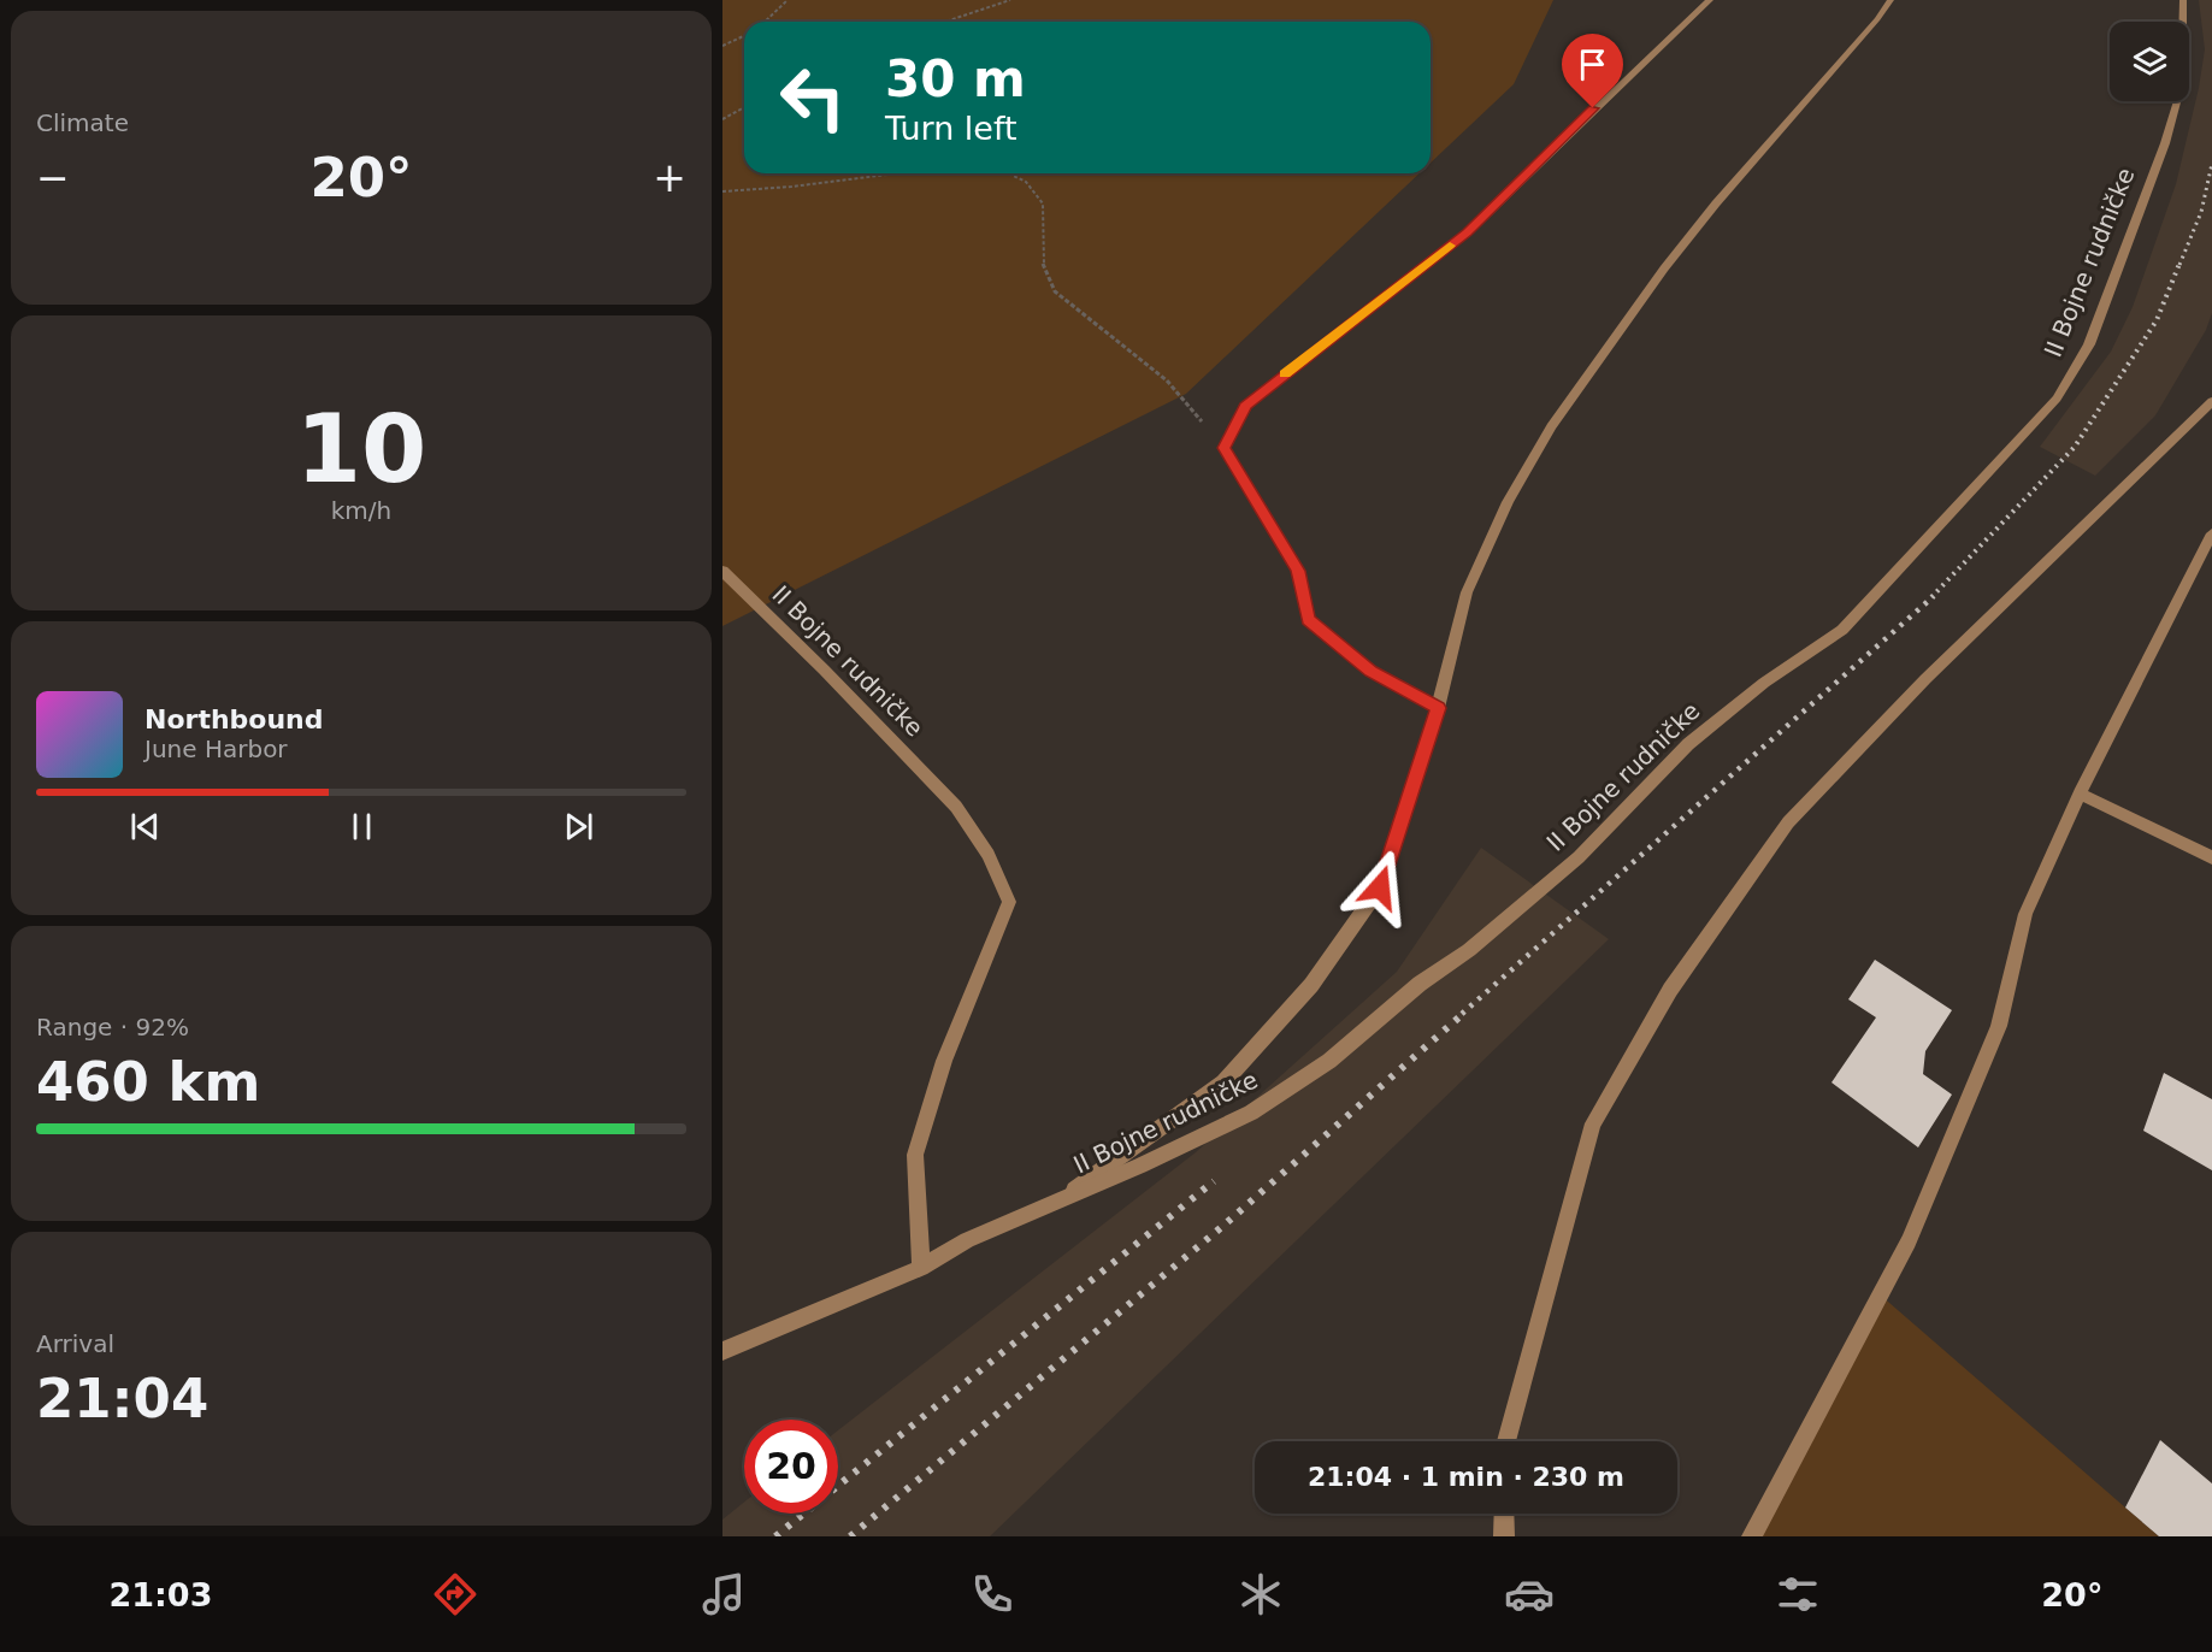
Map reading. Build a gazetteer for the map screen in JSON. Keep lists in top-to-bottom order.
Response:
{
  "streets": {
    "street": ["II Bojne rudničke"]
  },
  "page": {
    "tile": [
      "Climate",
      ["10", "km/h"],
      ["Range · 92%", "460 km"],
      ["Arrival", "21:04"]
    ],
    "turn": ["30 m", "Turn left"],
    "heat": ["−", "20°", "+"],
    "song": ["Northbound", "June Harbor"],
    "limit": "20",
    "trip": "21:04 · 1 min · 230 m",
    "tabs": ["21:03", "20°"]
  }
}
